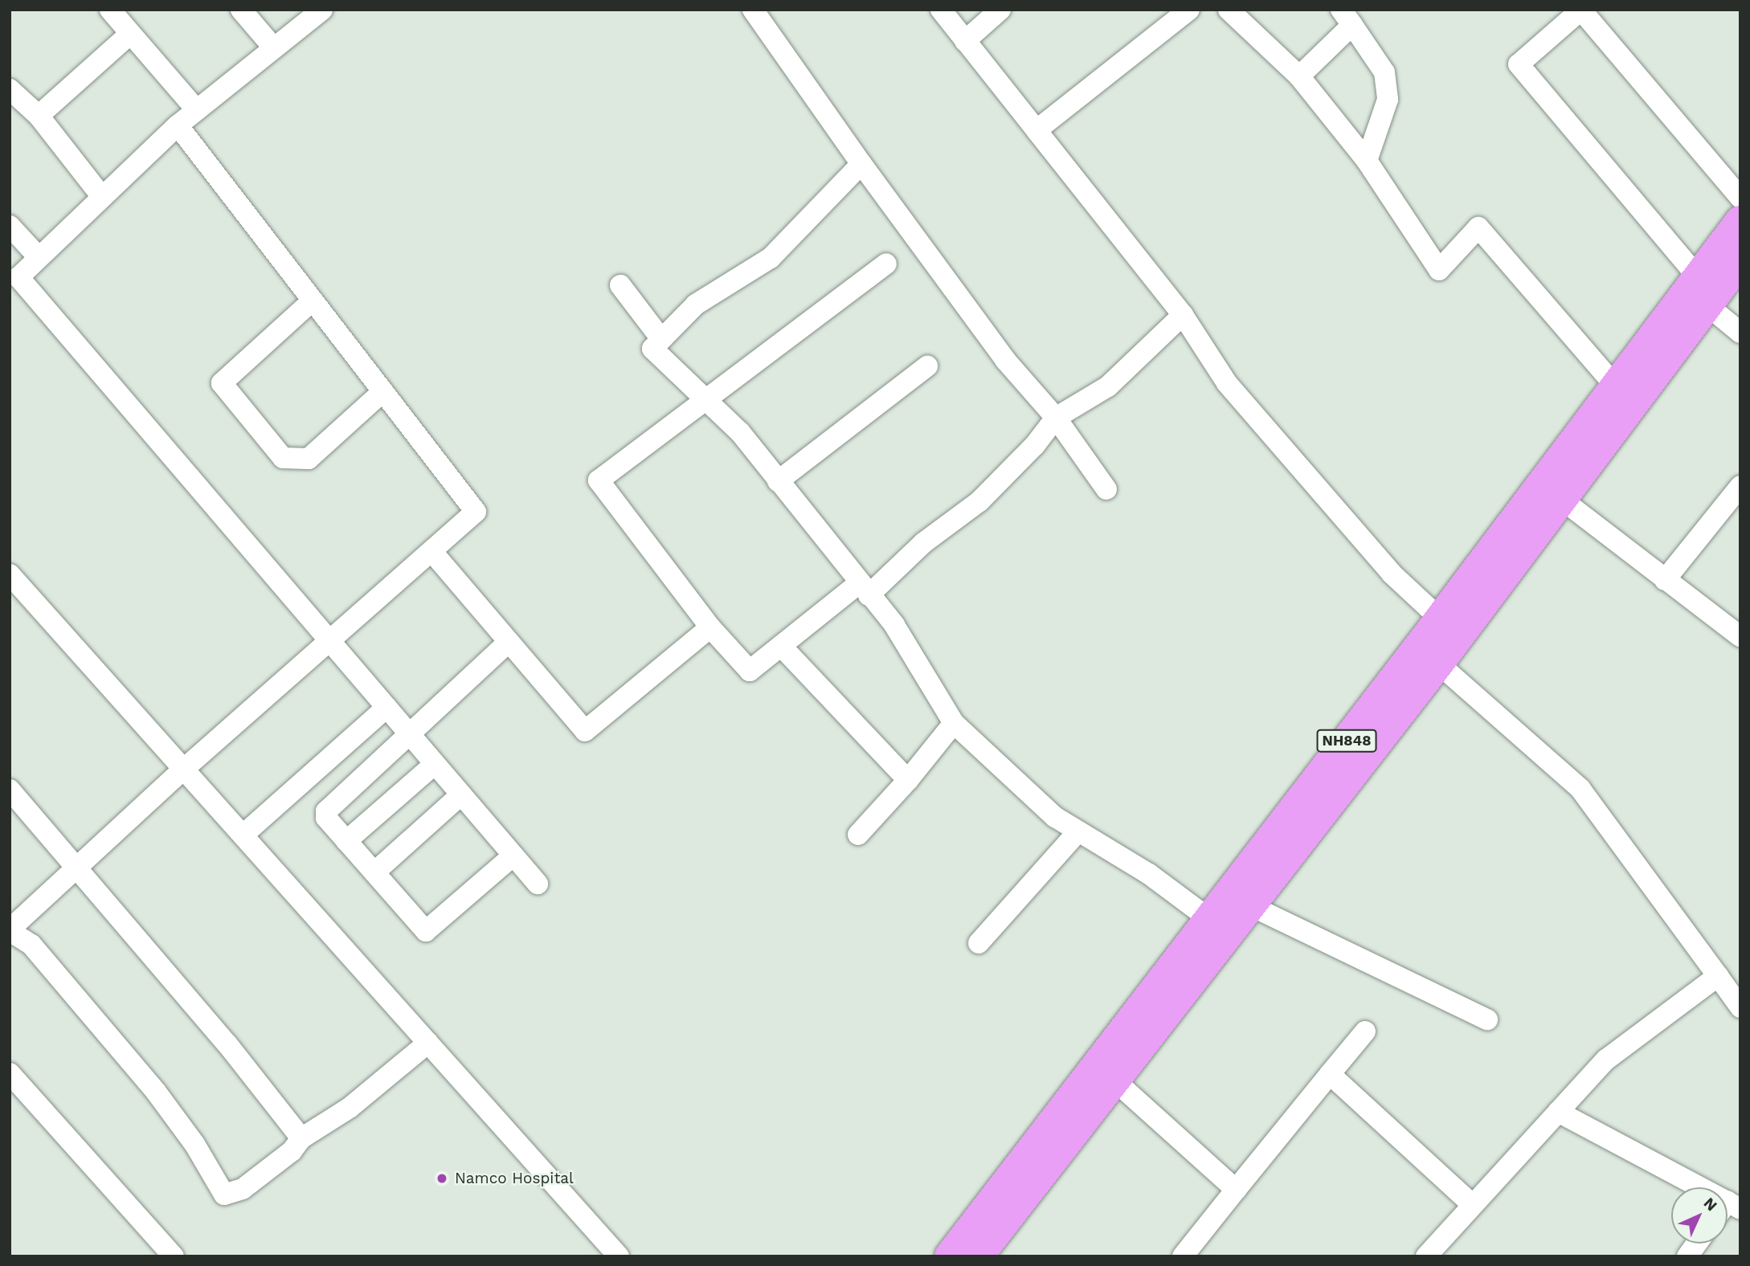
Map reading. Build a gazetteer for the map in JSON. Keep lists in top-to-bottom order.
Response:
{
  "streets": {
    "highway": ["NH848"]
  },
  "places": ["Namco Hospital"],
  "north": "top right"
}
